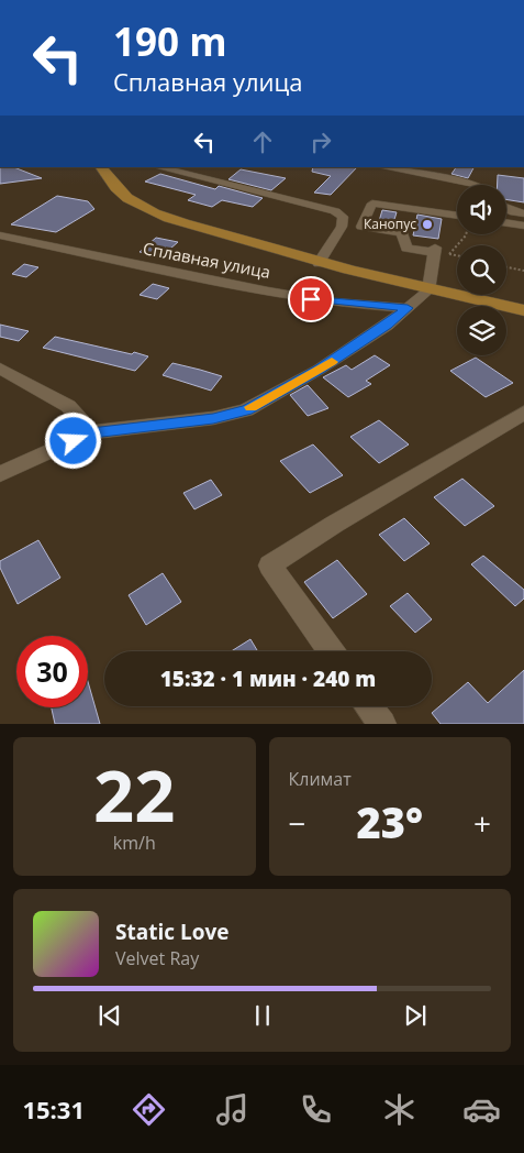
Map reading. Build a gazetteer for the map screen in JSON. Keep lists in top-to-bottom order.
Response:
{
  "streets": {
    "street": ["Сплавная улица"]
  },
  "places": ["Канопус"],
  "page": {
    "turn": ["190 m", "Сплавная улица"],
    "limit": "30",
    "trip": "15:32 · 1 мин · 240 m",
    "tile": [
      ["22", "km/h"],
      "Климат"
    ],
    "heat": ["−", "23°", "+"],
    "song": ["Static Love", "Velvet Ray"],
    "tabs": "15:31"
  }
}
